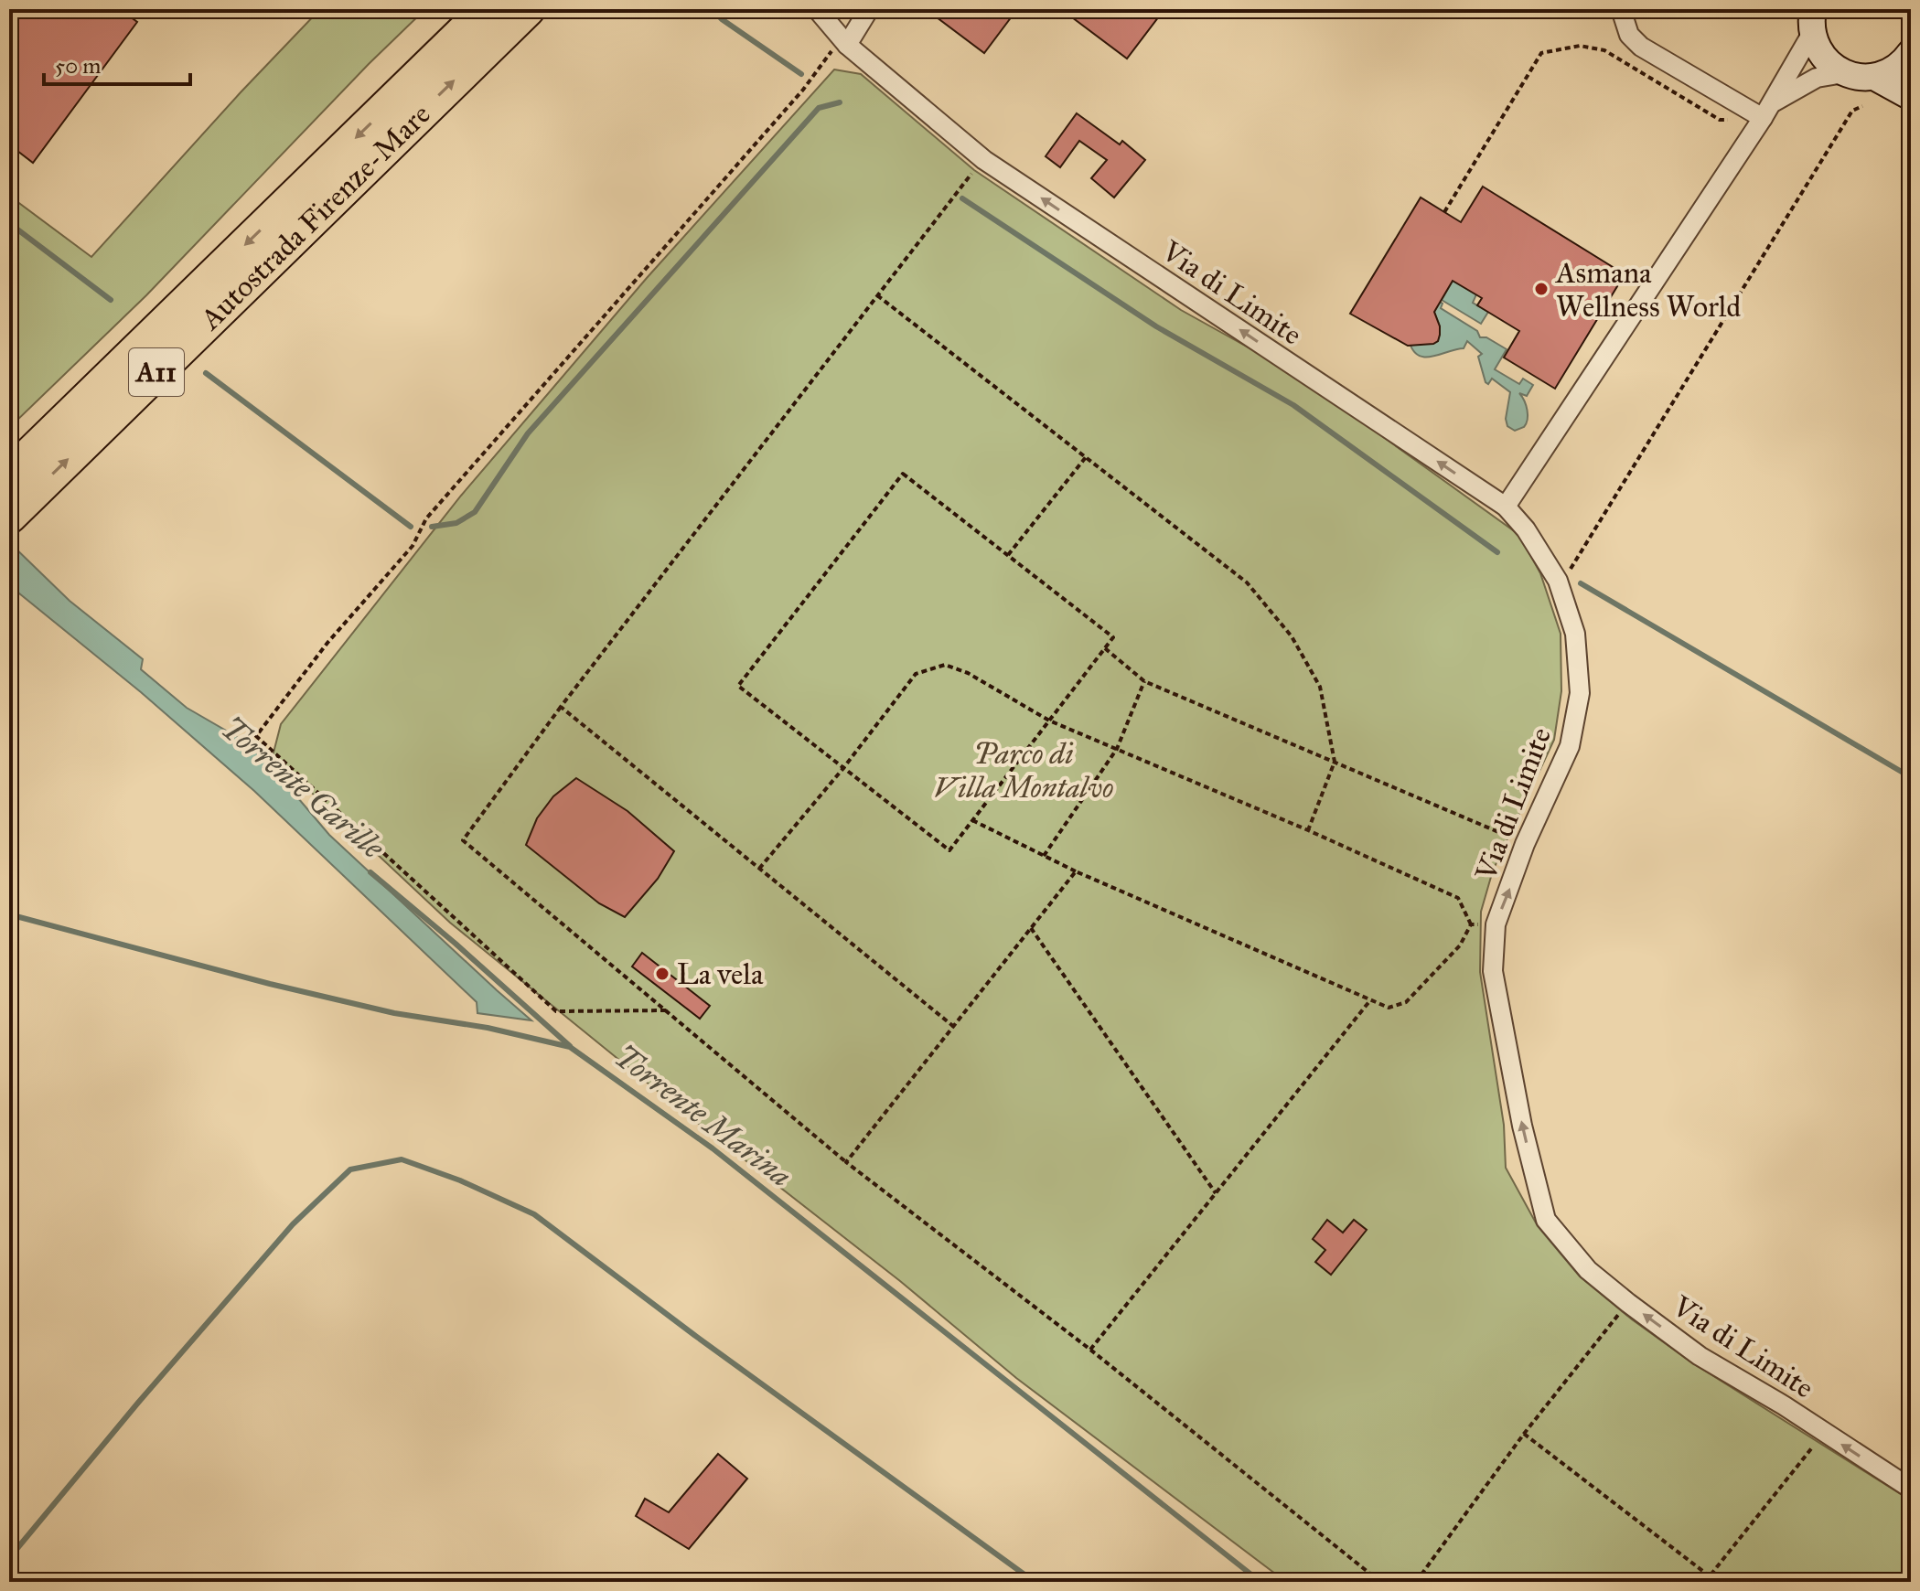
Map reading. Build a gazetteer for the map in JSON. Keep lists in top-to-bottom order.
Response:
{
  "streets": {
    "highway": ["Autostrada Firenze-Mare", "A11"],
    "street": ["Via di Limite"]
  },
  "one_way": ["Via di Limite"],
  "water": ["Torrente Garille", "Torrente Marina"],
  "parks": ["Parco di Villa Montalvo"],
  "places": ["Asmana Wellness World", "La vela"],
  "scale_bar": "50 m"
}
